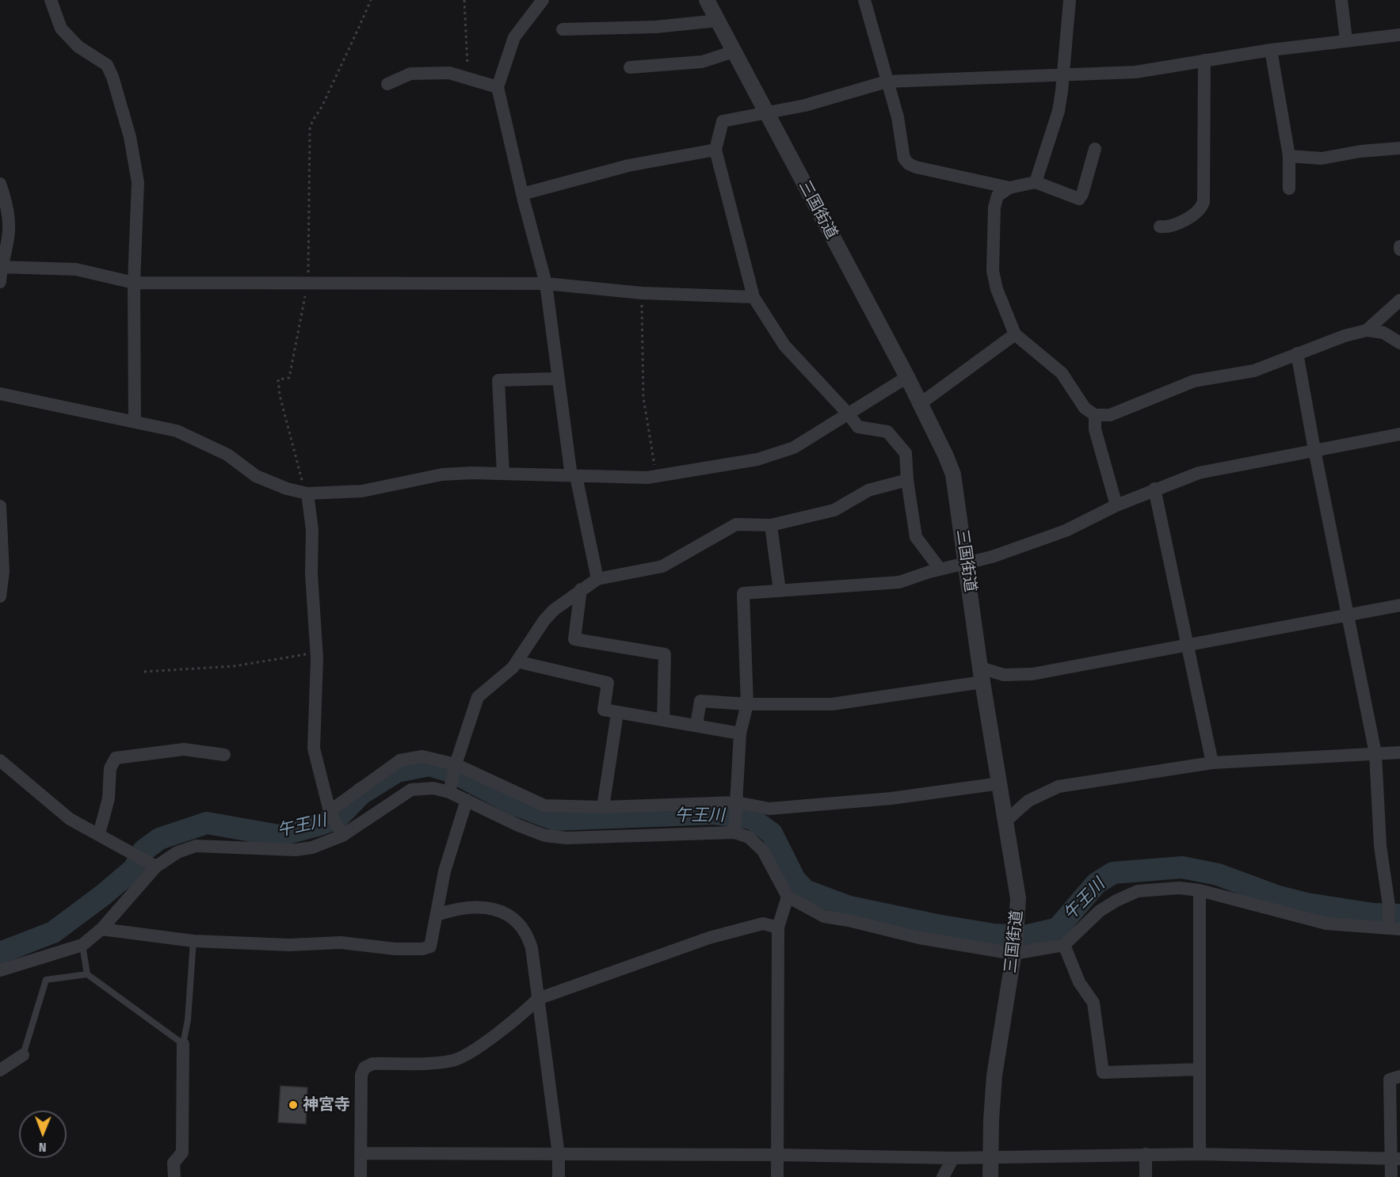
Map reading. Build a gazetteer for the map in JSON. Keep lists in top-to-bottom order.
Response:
{
  "streets": {
    "street": ["三国街道"]
  },
  "water": ["午王川"],
  "places": ["神宮寺"],
  "north": "bottom"
}
